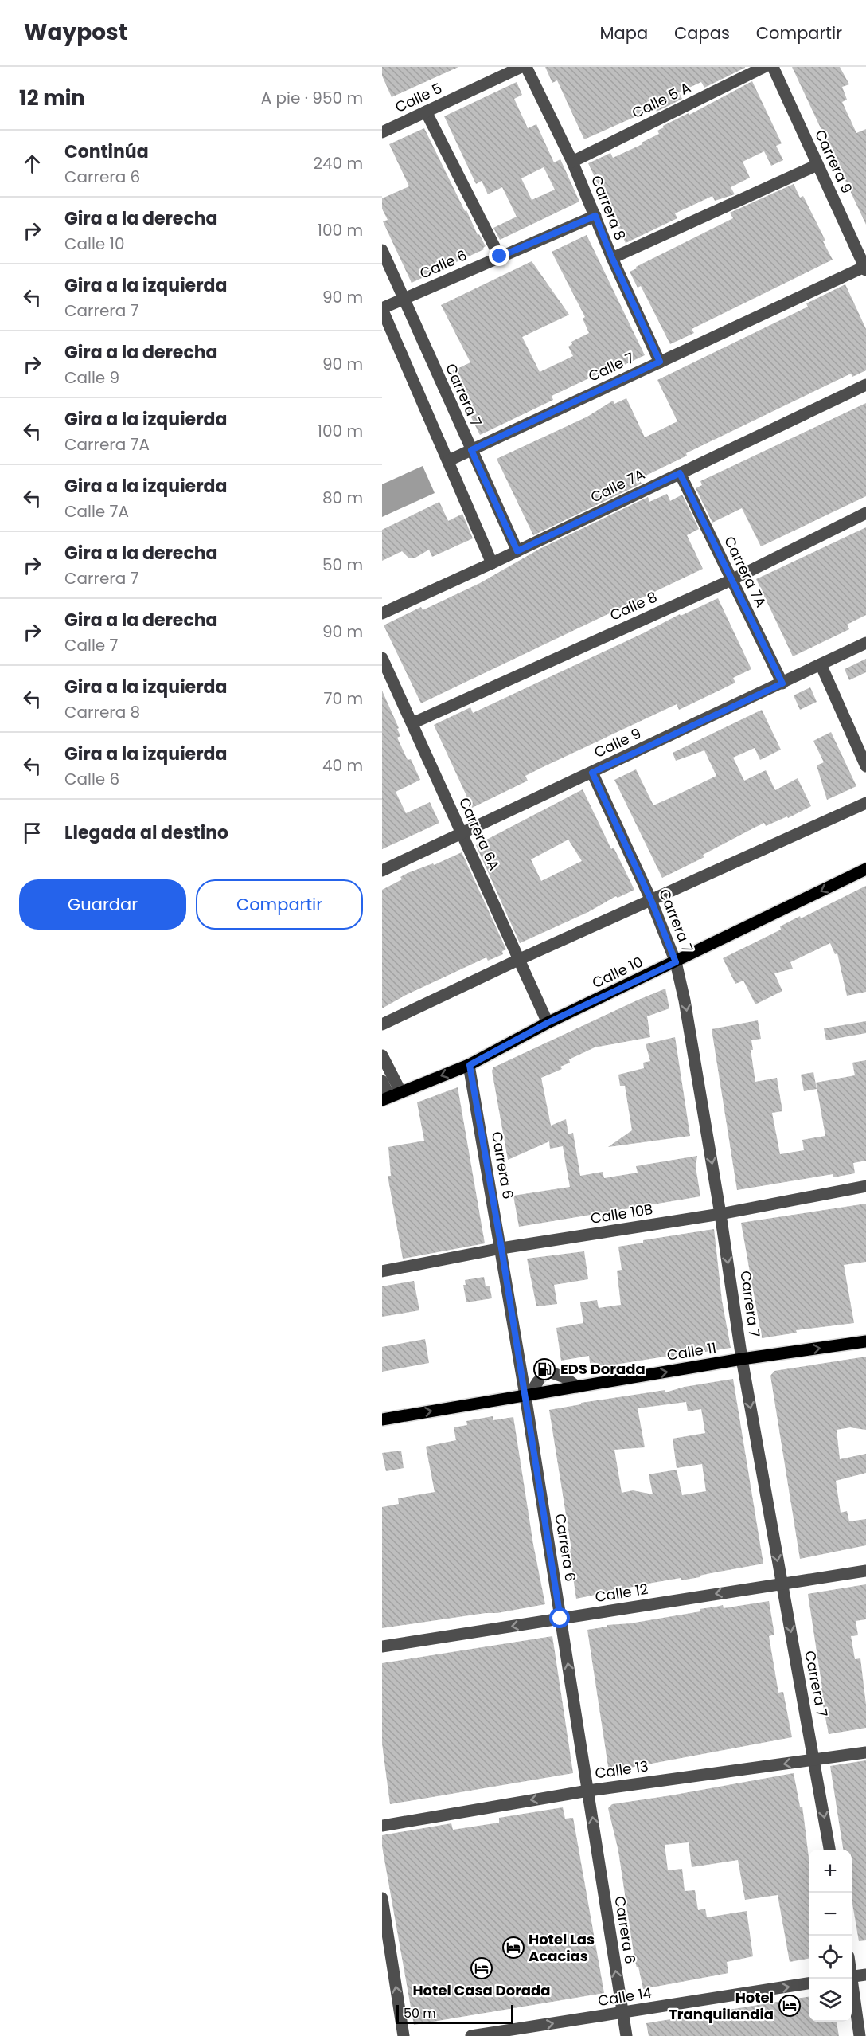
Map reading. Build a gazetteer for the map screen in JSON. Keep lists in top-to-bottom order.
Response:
{
  "streets": {
    "main road": ["Calle 10", "Calle 11"],
    "street": [
      "Calle 5",
      "Calle 5 A",
      "Carrera 9",
      "Carrera 8",
      "Calle 6",
      "Calle 7",
      "Carrera 7",
      "Calle 7A",
      "Carrera 7A",
      "Calle 8",
      "Calle 9",
      "Carrera 6A",
      "Carrera 6",
      "Calle 10B",
      "Calle 12",
      "Calle 13",
      "Calle 14"
    ]
  },
  "crossings": [
    ["Calle 5 A", "Carrera 8"],
    ["Carrera 9", "Calle 7"],
    ["Carrera 8", "Calle 6"],
    ["Carrera 8", "Calle 7"],
    ["Calle 6", "Carrera 7"],
    ["Calle 7", "Carrera 7"],
    ["Carrera 7", "Calle 7A"],
    ["Carrera 7", "Calle 9"],
    ["Carrera 7", "Calle 10"],
    ["Carrera 7", "Calle 10B"],
    ["Carrera 7", "Calle 11"],
    ["Carrera 7", "Calle 12"],
    ["Carrera 7", "Calle 13"],
    ["Calle 7A", "Carrera 7A"],
    ["Carrera 7A", "Calle 8"],
    ["Carrera 7A", "Calle 9"],
    ["Calle 8", "Carrera 6A"],
    ["Calle 9", "Carrera 6A"],
    ["Carrera 6A", "Calle 10"],
    ["Calle 10", "Carrera 6"],
    ["Carrera 6", "Calle 10B"],
    ["Carrera 6", "Calle 11"],
    ["Carrera 6", "Calle 12"],
    ["Carrera 6", "Calle 13"],
    ["Carrera 6", "Calle 14"]
  ],
  "one_way": [
    "Carrera 7",
    "Calle 10",
    "Carrera 6",
    "Calle 11",
    "Calle 12",
    "Calle 13",
    "Calle 14"
  ],
  "places": {
    "fuel station": ["EDS Dorada"],
    "hotel": ["Hotel Las Acacias", "Hotel Casa Dorada", "Hotel Tranquilandia"]
  },
  "scale_bar": "50 m",
  "page": {
    "header": "Waypost",
    "nav": ["Mapa", "Capas", "Compartir"],
    "heading": ["12 min", "A pie · 950 m"],
    "list": [
      ["Continúa", "Carrera 6", "240 m"],
      ["Gira a la derecha", "Calle 10", "100 m"],
      ["Gira a la izquierda", "Carrera 7", "90 m"],
      ["Gira a la derecha", "Calle 9", "90 m"],
      ["Gira a la izquierda", "Carrera 7A", "100 m"],
      ["Gira a la izquierda", "Calle 7A", "80 m"],
      ["Gira a la derecha", "Carrera 7", "50 m"],
      ["Gira a la derecha", "Calle 7", "90 m"],
      ["Gira a la izquierda", "Carrera 8", "70 m"],
      ["Gira a la izquierda", "Calle 6", "40 m"],
      "Llegada al destino"
    ],
    "buttons": ["Guardar", "Compartir"],
    "map_buttons": ["+", "−"],
    "scale": "50 m"
  }
}
